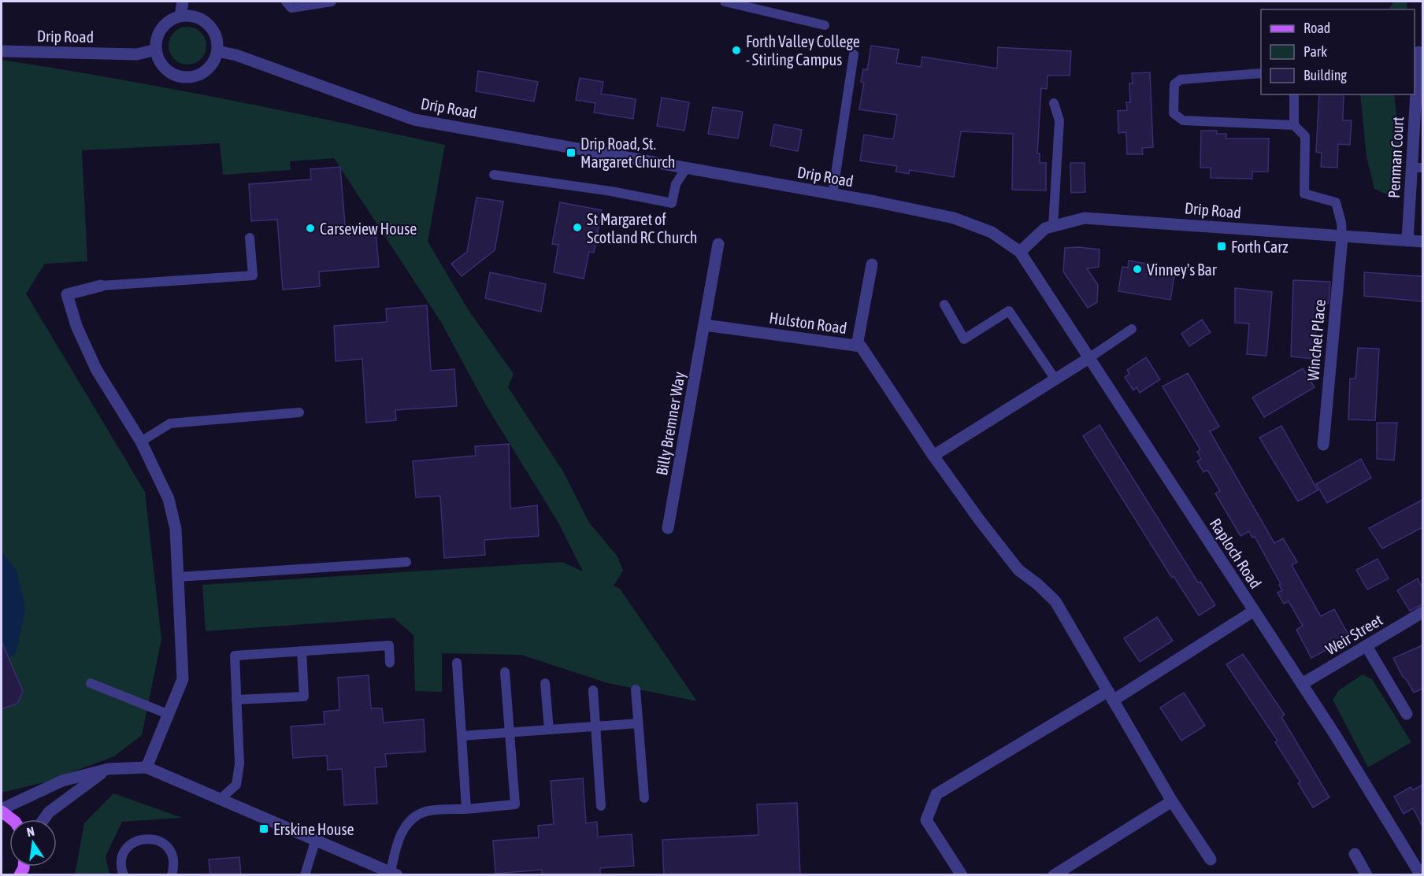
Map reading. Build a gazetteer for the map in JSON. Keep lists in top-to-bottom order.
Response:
{
  "streets": {
    "street": [
      "Drip Road",
      "Penman Court",
      "Hulston Road",
      "Winchel Place",
      "Billy Bremner Way",
      "Raploch Road",
      "Weir Street"
    ]
  },
  "crossings": [
    ["Drip Road", "Penman Court"],
    ["Drip Road", "Winchel Place"],
    ["Drip Road", "Raploch Road"],
    ["Hulston Road", "Billy Bremner Way"],
    ["Raploch Road", "Weir Street"]
  ],
  "places": {
    "other": [
      "Forth Valley College - Stirling Campus",
      "St Margaret of Scotland RC Church",
      "Carseview House",
      "Vinney's Bar"
    ],
    "transit": ["Drip Road, St. Margaret Church", "Forth Carz", "Erskine House"]
  },
  "legend": ["Road", "Park", "Building"],
  "north": "top"
}
